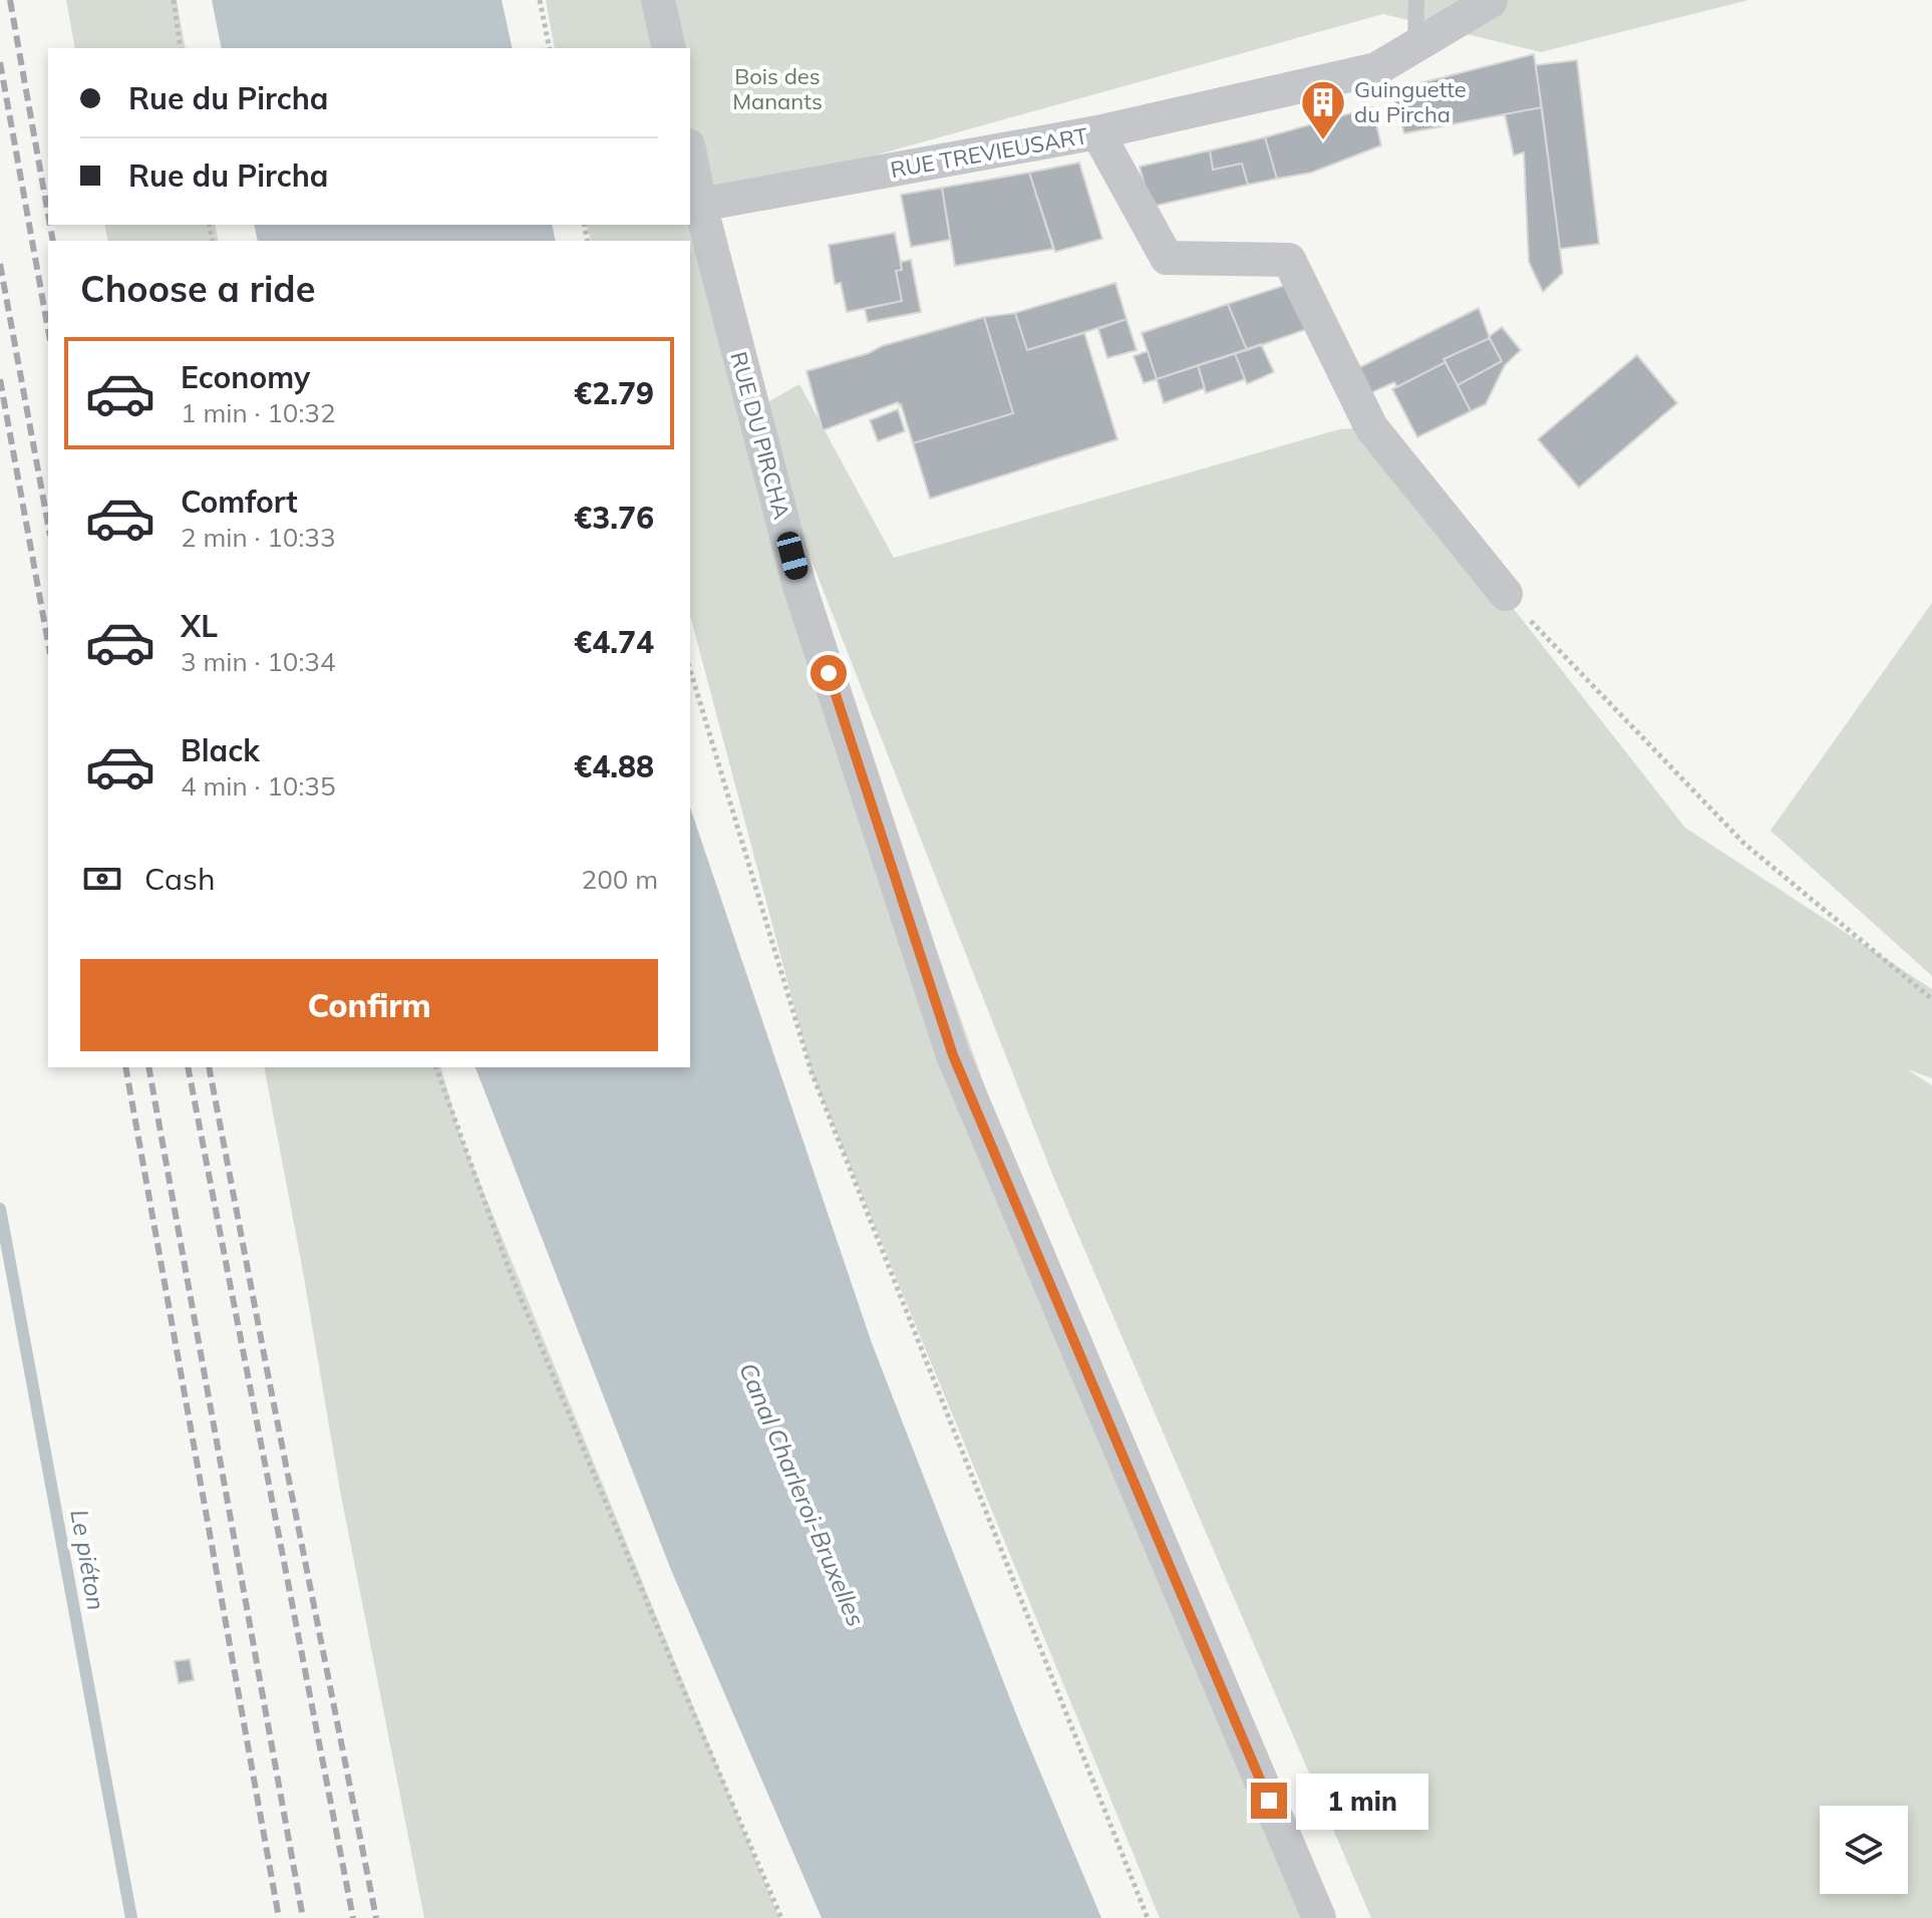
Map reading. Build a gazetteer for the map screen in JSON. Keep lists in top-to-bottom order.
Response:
{
  "streets": {
    "street": ["RUE TREVIEUSART", "RUE DU PIRCHA"]
  },
  "crossings": [
    ["RUE TREVIEUSART", "RUE DU PIRCHA"]
  ],
  "water": ["Canal Charleroi-Bruxelles", "Le piéton"],
  "parks": ["Bois des Manants"],
  "places": {
    "building": ["Guinguette du Pircha"]
  },
  "page": {
    "banner": ["Rue du Pircha", "Rue du Pircha"],
    "heading": "Choose a ride",
    "list": [
      {
        "name": "Economy",
        "note": "1 min · 10:32",
        "value": "€2.79"
      },
      {
        "name": "Comfort",
        "note": "2 min · 10:33",
        "value": "€3.76"
      },
      {
        "name": "XL",
        "note": "3 min · 10:34",
        "value": "€4.74"
      },
      {
        "name": "Black",
        "note": "4 min · 10:35",
        "value": "€4.88"
      }
    ],
    "pay": ["Cash", "200 m"],
    "buttons": "Confirm",
    "bubble": "1 min"
  }
}
